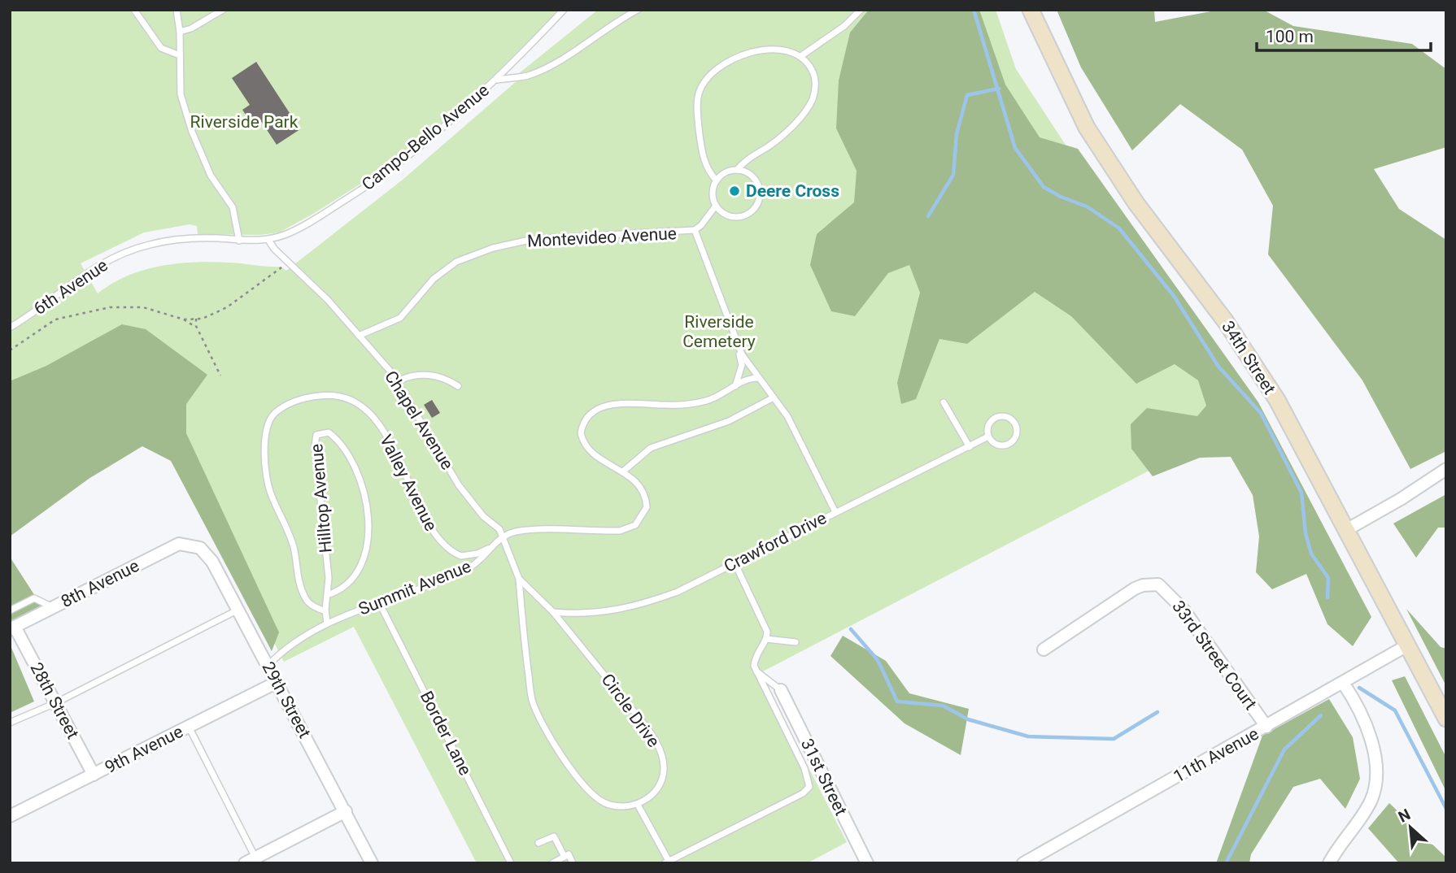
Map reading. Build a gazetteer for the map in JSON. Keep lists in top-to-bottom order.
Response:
{
  "streets": {
    "street": [
      "34th Street",
      "8th Avenue",
      "33rd Street Court",
      "29th Street",
      "28th Street",
      "9th Avenue",
      "11th Avenue",
      "31st Street"
    ],
    "lane": [
      "Campo-Bello Avenue",
      "Montevideo Avenue",
      "6th Avenue",
      "Chapel Avenue",
      "Valley Avenue",
      "Hilltop Avenue",
      "Crawford Drive",
      "Summit Avenue",
      "Circle Drive",
      "Border Lane"
    ]
  },
  "crossings": [
    ["Campo-Bello Avenue", "6th Avenue"],
    ["Campo-Bello Avenue", "Chapel Avenue"],
    ["Montevideo Avenue", "Chapel Avenue"],
    ["Montevideo Avenue", "Crawford Drive"],
    ["Montevideo Avenue", "Summit Avenue"],
    ["6th Avenue", "Chapel Avenue"],
    ["34th Street", "11th Avenue"],
    ["Chapel Avenue", "Crawford Drive"],
    ["Chapel Avenue", "Summit Avenue"],
    ["Chapel Avenue", "Circle Drive"],
    ["Valley Avenue", "Hilltop Avenue"],
    ["Valley Avenue", "Summit Avenue"],
    ["Hilltop Avenue", "Summit Avenue"],
    ["Crawford Drive", "Circle Drive"],
    ["8th Avenue", "29th Street"],
    ["8th Avenue", "28th Street"],
    ["Summit Avenue", "29th Street"],
    ["Summit Avenue", "Border Lane"],
    ["33rd Street Court", "11th Avenue"],
    ["29th Street", "9th Avenue"],
    ["28th Street", "9th Avenue"]
  ],
  "parks": ["Riverside Park", "Riverside Cemetery"],
  "places": ["Deere Cross"],
  "scale_bar": "100 m",
  "north": "top left"
}
